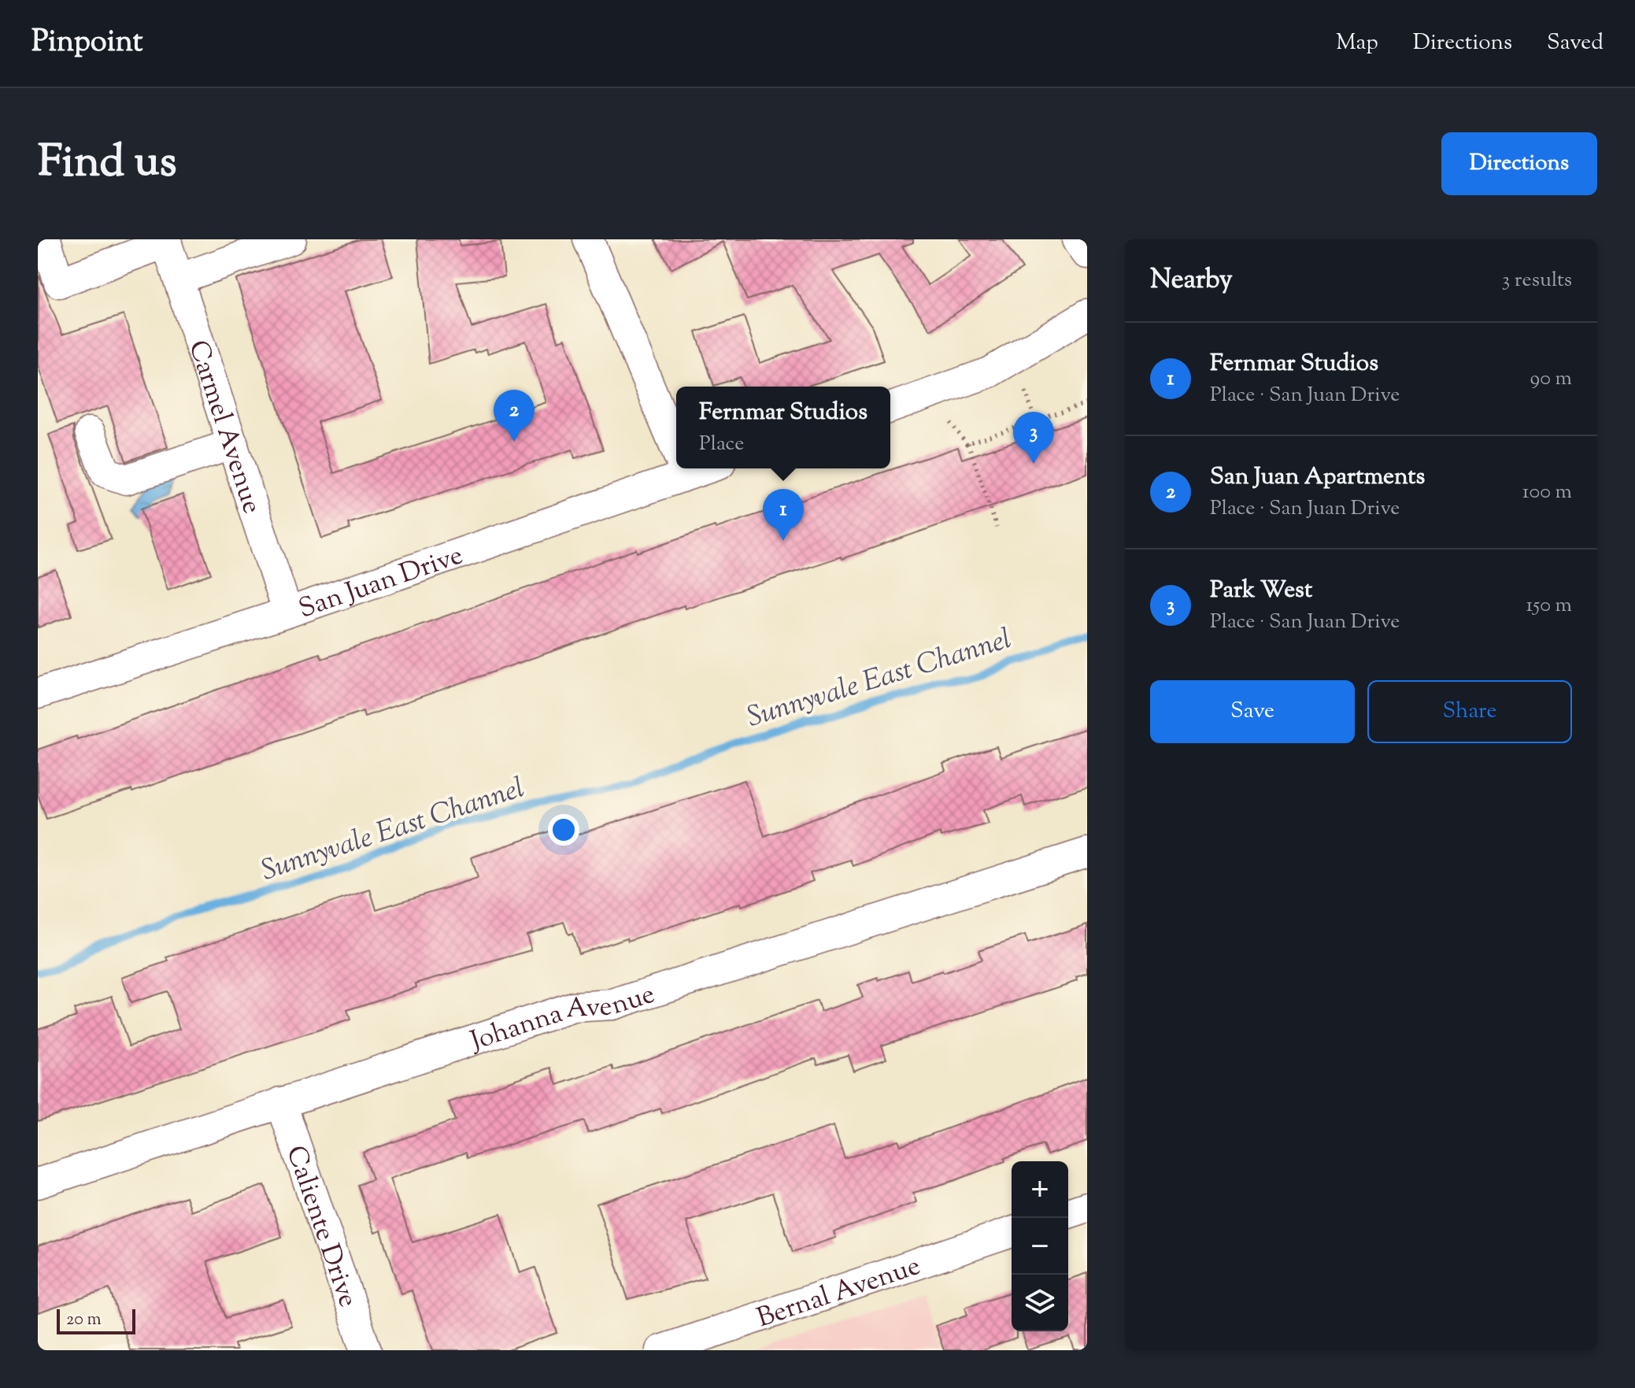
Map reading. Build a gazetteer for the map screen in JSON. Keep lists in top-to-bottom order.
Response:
{
  "streets": {
    "street": [
      "Carmel Avenue",
      "San Juan Drive",
      "Johanna Avenue",
      "Caliente Drive",
      "Bernal Avenue"
    ]
  },
  "crossings": [
    ["Carmel Avenue", "San Juan Drive"],
    ["Johanna Avenue", "Caliente Drive"]
  ],
  "water": ["Sunnyvale East Channel"],
  "scale_bar": "20 m",
  "page": {
    "header": "Pinpoint",
    "nav": ["Map", "Directions", "Saved"],
    "title": "Find us",
    "buttons": [
      "Directions",
      ["Save", "Share"]
    ],
    "heading": ["Nearby", "3 results"],
    "list": [
      {
        "mark": "1",
        "name": "Fernmar Studios",
        "note": "Place · San Juan Drive",
        "value": "90 m"
      },
      {
        "mark": "2",
        "name": "San Juan Apartments",
        "note": "Place · San Juan Drive",
        "value": "100 m"
      },
      {
        "mark": "3",
        "name": "Park West",
        "note": "Place · San Juan Drive",
        "value": "150 m"
      }
    ],
    "popup": ["Fernmar Studios", "Place"],
    "pins": ["2", "3", "1"],
    "map_buttons": ["+", "−"],
    "scale": "20 m"
  }
}
